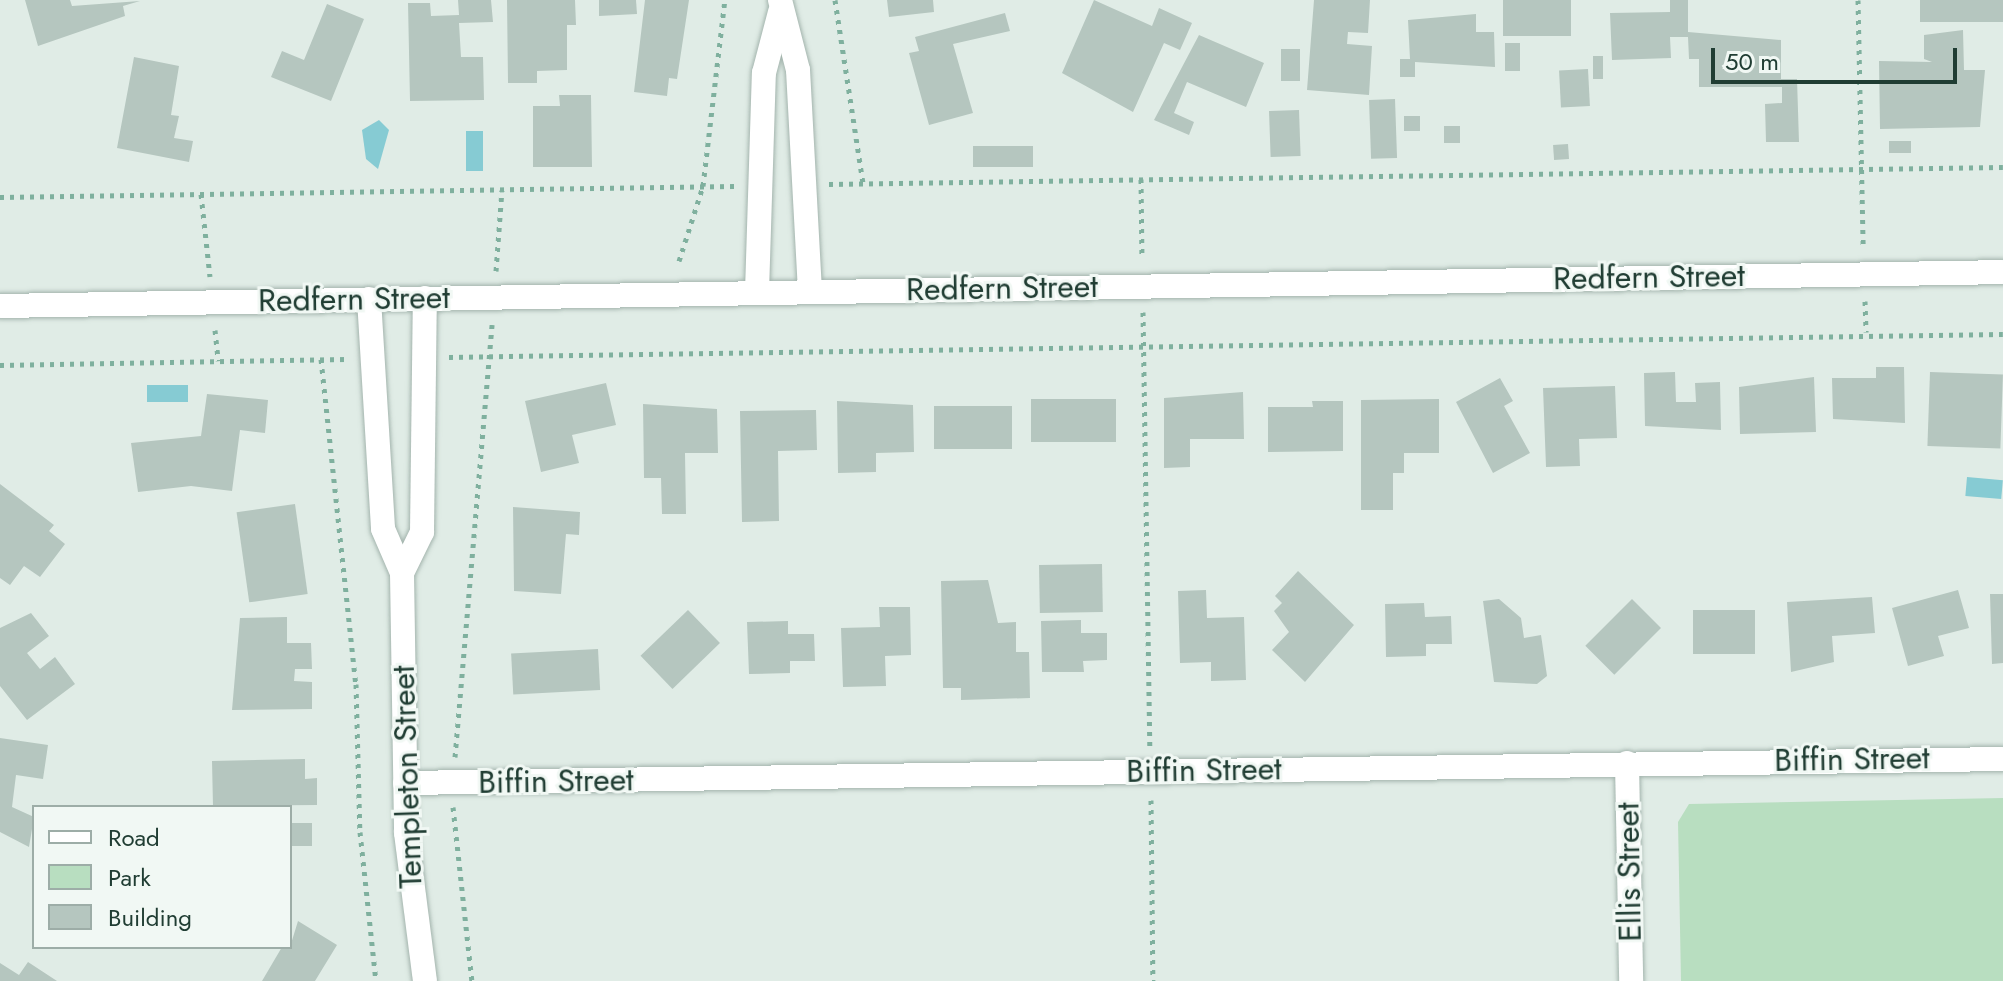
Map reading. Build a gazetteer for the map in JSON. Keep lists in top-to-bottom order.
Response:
{
  "streets": {
    "street": [
      "Redfern Street",
      "Biffin Street",
      "Templeton Street",
      "Ellis Street"
    ]
  },
  "crossings": [
    ["Redfern Street", "Templeton Street"],
    ["Biffin Street", "Templeton Street"],
    ["Biffin Street", "Ellis Street"]
  ],
  "legend": ["Road", "Park", "Building"],
  "scale_bar": "50 m"
}
